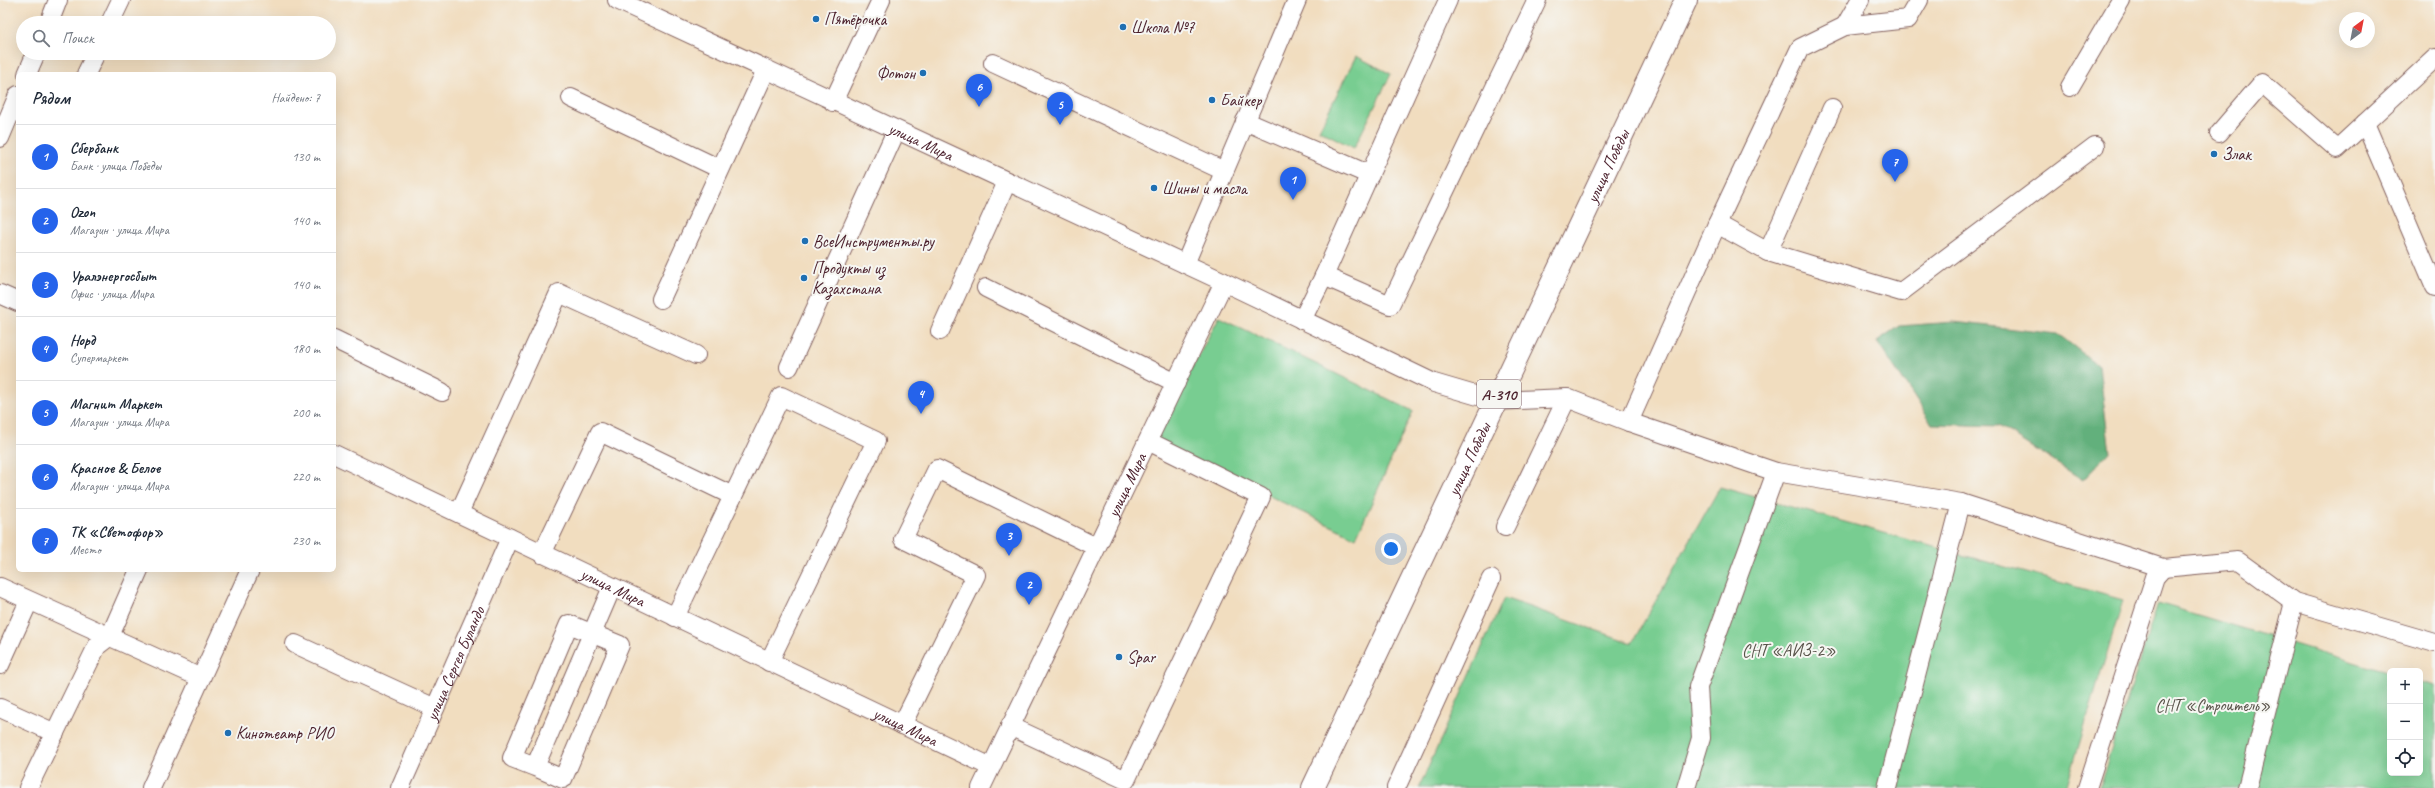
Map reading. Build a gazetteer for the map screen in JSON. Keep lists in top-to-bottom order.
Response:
{
  "streets": {
    "highway": ["улица Победы", "А-310"],
    "street": ["улица Мира", "улица Сергея Буландо"]
  },
  "crossings": [
    ["улица Мира", "улица Победы"],
    ["улица Мира", "улица Сергея Буландо"]
  ],
  "parks": ["СНТ «АИЗ-2»", "СНТ «Строитель»"],
  "places": [
    "Пятёрочка",
    "Школа №7",
    "Фотон",
    "Байкер",
    "Злак",
    "Шины и масла",
    "ВсеИнструменты.ру",
    "Продукты из Казахстана",
    "Spar",
    "Кинотеатр РИО"
  ],
  "north": "top right",
  "page": {
    "search": "Поиск",
    "heading": ["Рядом", "Найдено: 7"],
    "pins": [
      "6",
      "5",
      "7",
      "1",
      "4",
      "3",
      "2"
    ],
    "list": [
      {
        "mark": "1",
        "name": "Сбербанк",
        "note": "Банк · улица Победы",
        "value": "130 m"
      },
      {
        "mark": "2",
        "name": "Ozon",
        "note": "Магазин · улица Мира",
        "value": "140 m"
      },
      {
        "mark": "3",
        "name": "Уралэнергосбыт",
        "note": "Офис · улица Мира",
        "value": "140 m"
      },
      {
        "mark": "4",
        "name": "Норд",
        "note": "Супермаркет",
        "value": "180 m"
      },
      {
        "mark": "5",
        "name": "Магнит Маркет",
        "note": "Магазин · улица Мира",
        "value": "200 m"
      },
      {
        "mark": "6",
        "name": "Красное & Белое",
        "note": "Магазин · улица Мира",
        "value": "220 m"
      },
      {
        "mark": "7",
        "name": "ТК «Светофор»",
        "note": "Место",
        "value": "230 m"
      }
    ],
    "map_buttons": ["+", "−"]
  }
}
